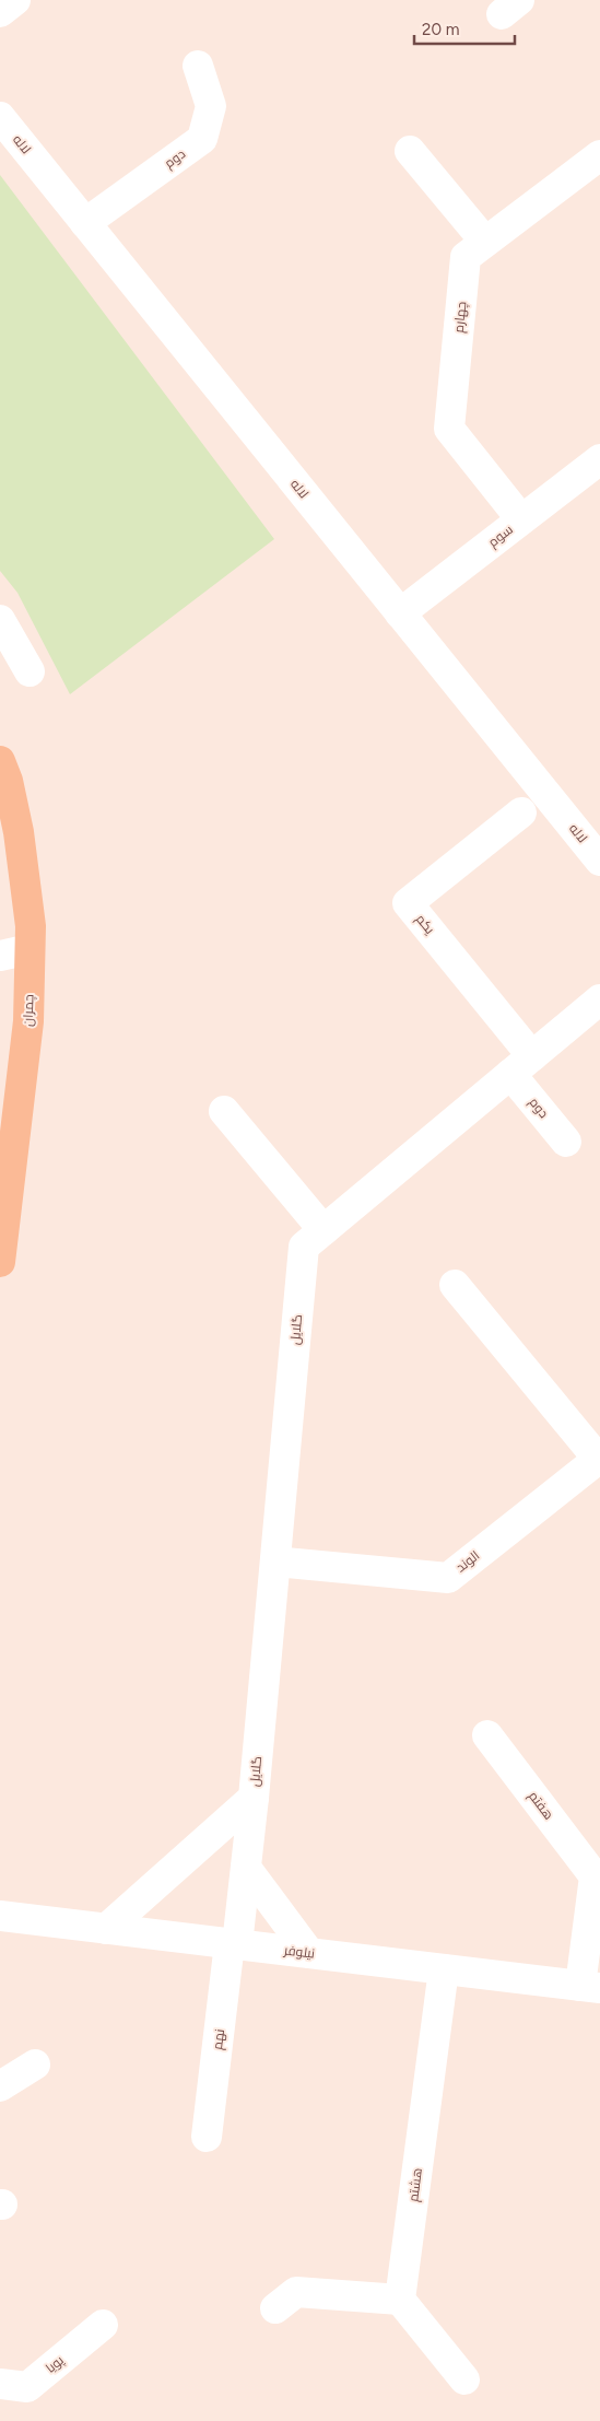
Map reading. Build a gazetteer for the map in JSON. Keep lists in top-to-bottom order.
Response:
{
  "streets": {
    "main road": ["چمران"],
    "street": [
      "لاله",
      "دوم",
      "چهارم",
      "سوم",
      "یکم",
      "گلایل",
      "الوند",
      "هفتم",
      "نیلوفر",
      "نهم",
      "هشتم",
      "پویا"
    ]
  },
  "crossings": [
    ["لاله", "دوم"],
    ["لاله", "سوم"],
    ["دوم", "یکم"],
    ["دوم", "گلایل"],
    ["چهارم", "سوم"],
    ["یکم", "گلایل"],
    ["گلایل", "الوند"],
    ["گلایل", "نیلوفر"],
    ["گلایل", "نهم"],
    ["هفتم", "نیلوفر"],
    ["نیلوفر", "نهم"],
    ["نیلوفر", "هشتم"]
  ],
  "scale_bar": "20 m"
}
